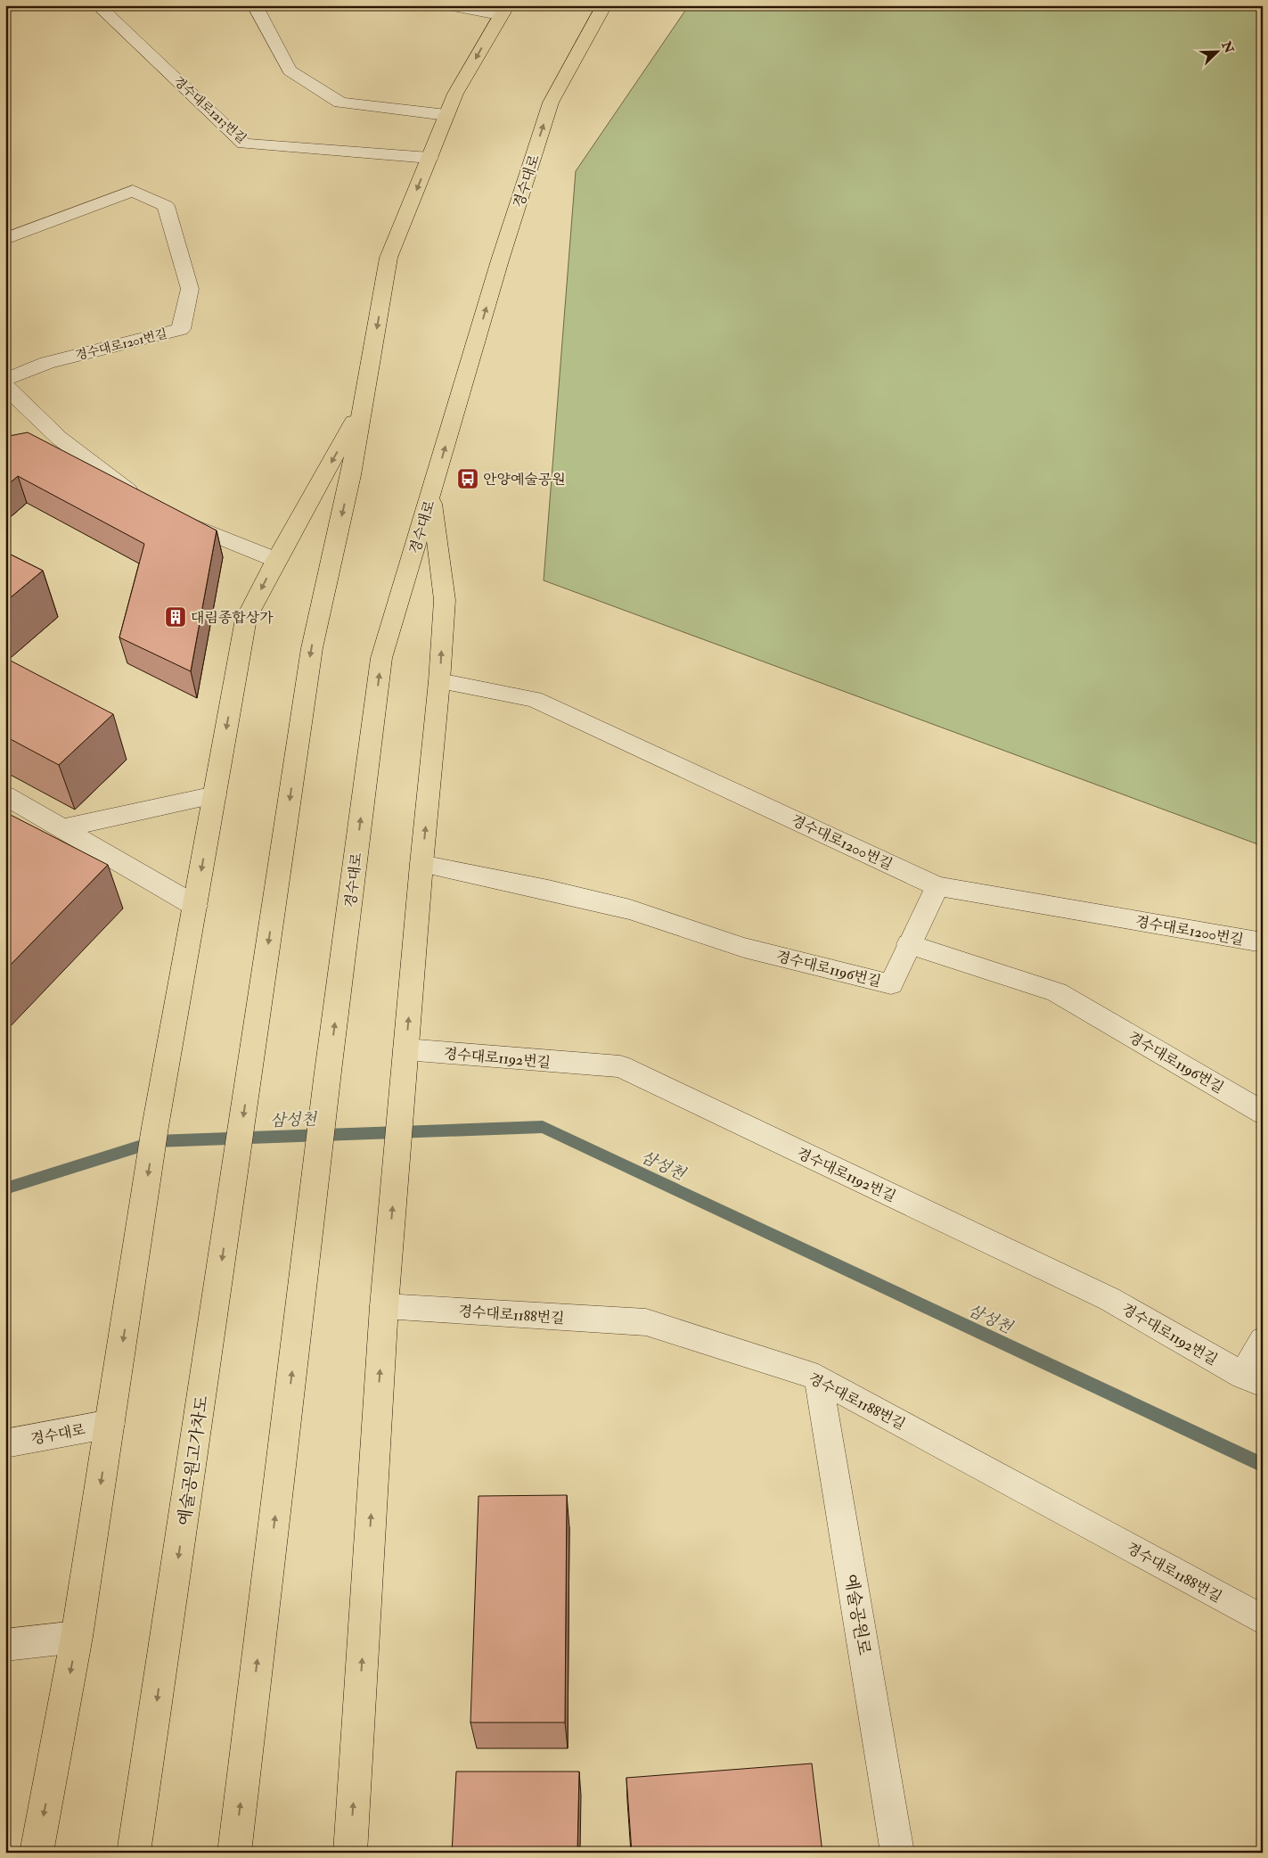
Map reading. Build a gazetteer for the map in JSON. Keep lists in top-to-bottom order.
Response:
{
  "streets": {
    "main road": ["경수대로", "예술공원고가차도"],
    "street": [
      "경수대로1213번길",
      "경수대로1201번길",
      "경수대로1200번길",
      "경수대로1196번길",
      "경수대로1192번길",
      "경수대로1188번길",
      "예술공원로"
    ]
  },
  "crossings": [
    ["경수대로1188번길", "예술공원로"]
  ],
  "water": ["삼성천"],
  "places": {
    "bus stop": ["안양예술공원"],
    "building": ["대림종합상가"]
  },
  "north": "top right"
}
